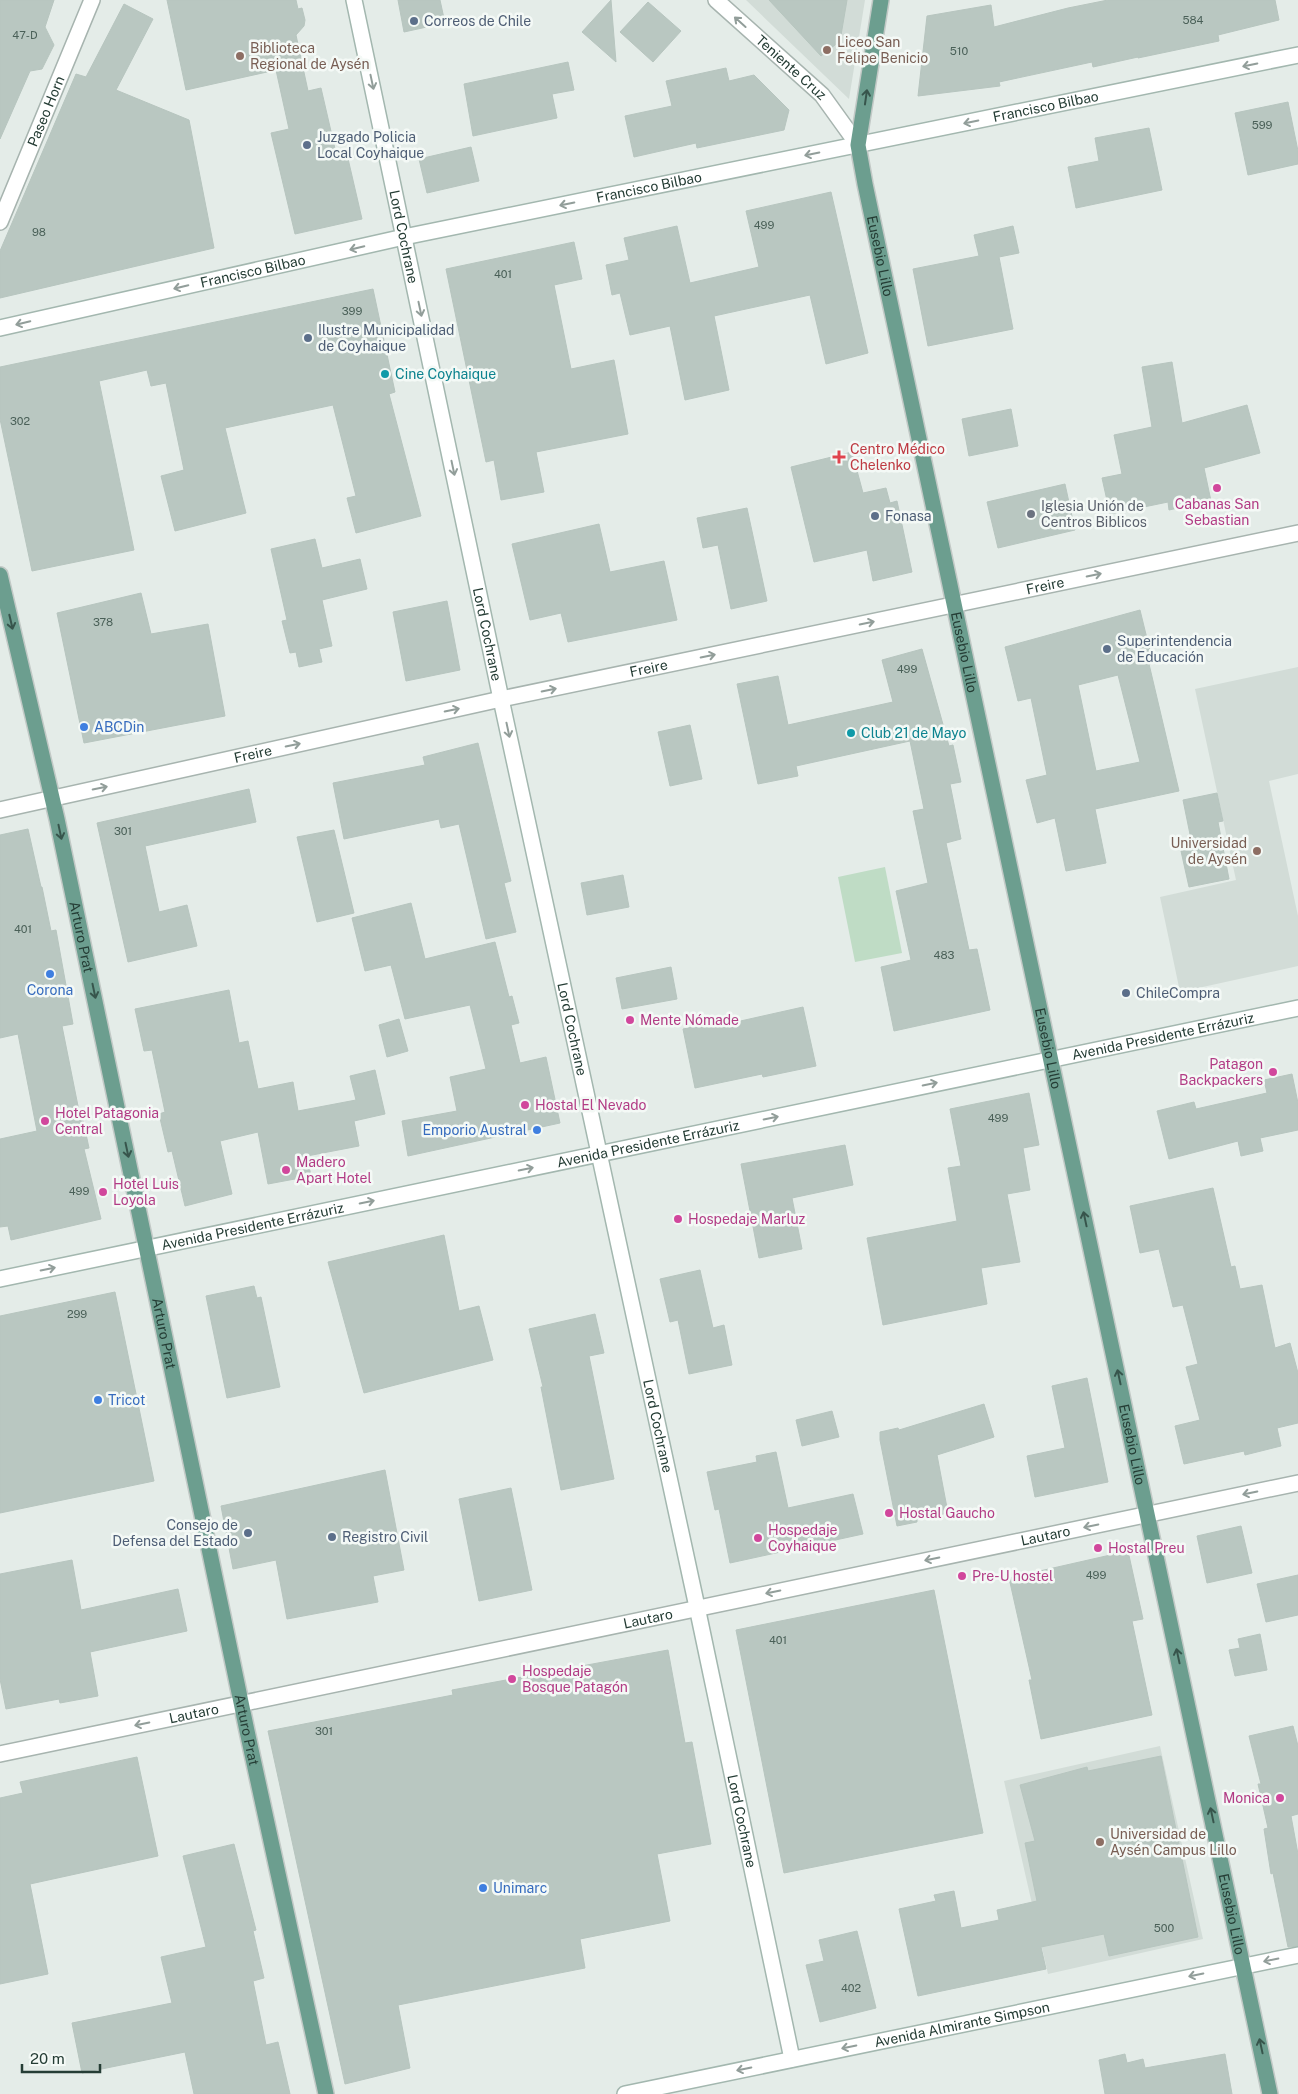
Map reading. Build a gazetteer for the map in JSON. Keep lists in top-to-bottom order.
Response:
{
  "streets": {
    "main road": ["Eusebio Lillo", "Arturo Prat"],
    "street": [
      "Teniente Cruz",
      "Francisco Bilbao",
      "Paseo Horn",
      "Lord Cochrane",
      "Freire",
      "Avenida Presidente Errázuriz",
      "Lautaro",
      "Avenida Almirante Simpson"
    ]
  },
  "crossings": [
    ["Teniente Cruz", "Francisco Bilbao"],
    ["Teniente Cruz", "Eusebio Lillo"],
    ["Francisco Bilbao", "Lord Cochrane"],
    ["Francisco Bilbao", "Eusebio Lillo"],
    ["Lord Cochrane", "Freire"],
    ["Lord Cochrane", "Avenida Presidente Errázuriz"],
    ["Lord Cochrane", "Lautaro"],
    ["Lord Cochrane", "Avenida Almirante Simpson"],
    ["Eusebio Lillo", "Freire"],
    ["Eusebio Lillo", "Avenida Presidente Errázuriz"],
    ["Eusebio Lillo", "Lautaro"],
    ["Eusebio Lillo", "Avenida Almirante Simpson"],
    ["Freire", "Arturo Prat"],
    ["Arturo Prat", "Avenida Presidente Errázuriz"],
    ["Arturo Prat", "Lautaro"]
  ],
  "one_way": [
    "Teniente Cruz",
    "Francisco Bilbao",
    "Lord Cochrane",
    "Eusebio Lillo",
    "Freire",
    "Arturo Prat",
    "Avenida Presidente Errázuriz",
    "Lautaro",
    "Avenida Almirante Simpson"
  ],
  "places": {
    "other": [
      "Correos de Chile",
      "Liceo San Felipe Benicio",
      "Biblioteca Regional de Aysén",
      "Juzgado Policia Local Coyhaique",
      "Ilustre Municipalidad de Coyhaique",
      "Cine Coyhaique",
      "Cabanas San Sebastian",
      "Iglesia Unión de Centros Biblicos",
      "Fonasa",
      "Superintendencia de Educación",
      "ABCDin",
      "Club 21 de Mayo",
      "Universidad de Aysén",
      "Corona",
      "ChileCompra",
      "Mente Nómade",
      "Patagon Backpackers",
      "Hostal El Nevado",
      "Hotel Patagonia Central",
      "Emporio Austral",
      "Madero Apart Hotel",
      "Hotel Luis Loyola",
      "Hospedaje Marluz",
      "Tricot",
      "Hostal Gaucho",
      "Consejo de Defensa del Estado",
      "Registro Civil",
      "Hospedaje Coyhaique",
      "Hostal Preu",
      "Pre-U hostel",
      "Hospedaje Bosque Patagón",
      "Monica",
      "Universidad de Aysén Campus Lillo",
      "Unimarc"
    ],
    "health": ["Centro Médico Chelenko"]
  },
  "house_numbers": [
    "584",
    "47-D",
    "510",
    "599",
    "499",
    "98",
    "401",
    "399",
    "302",
    "378",
    "499",
    "301",
    "401",
    "483",
    "499",
    "499",
    "299",
    "499",
    "401",
    "301",
    "500",
    "402"
  ],
  "scale_bar": "20 m"
}
